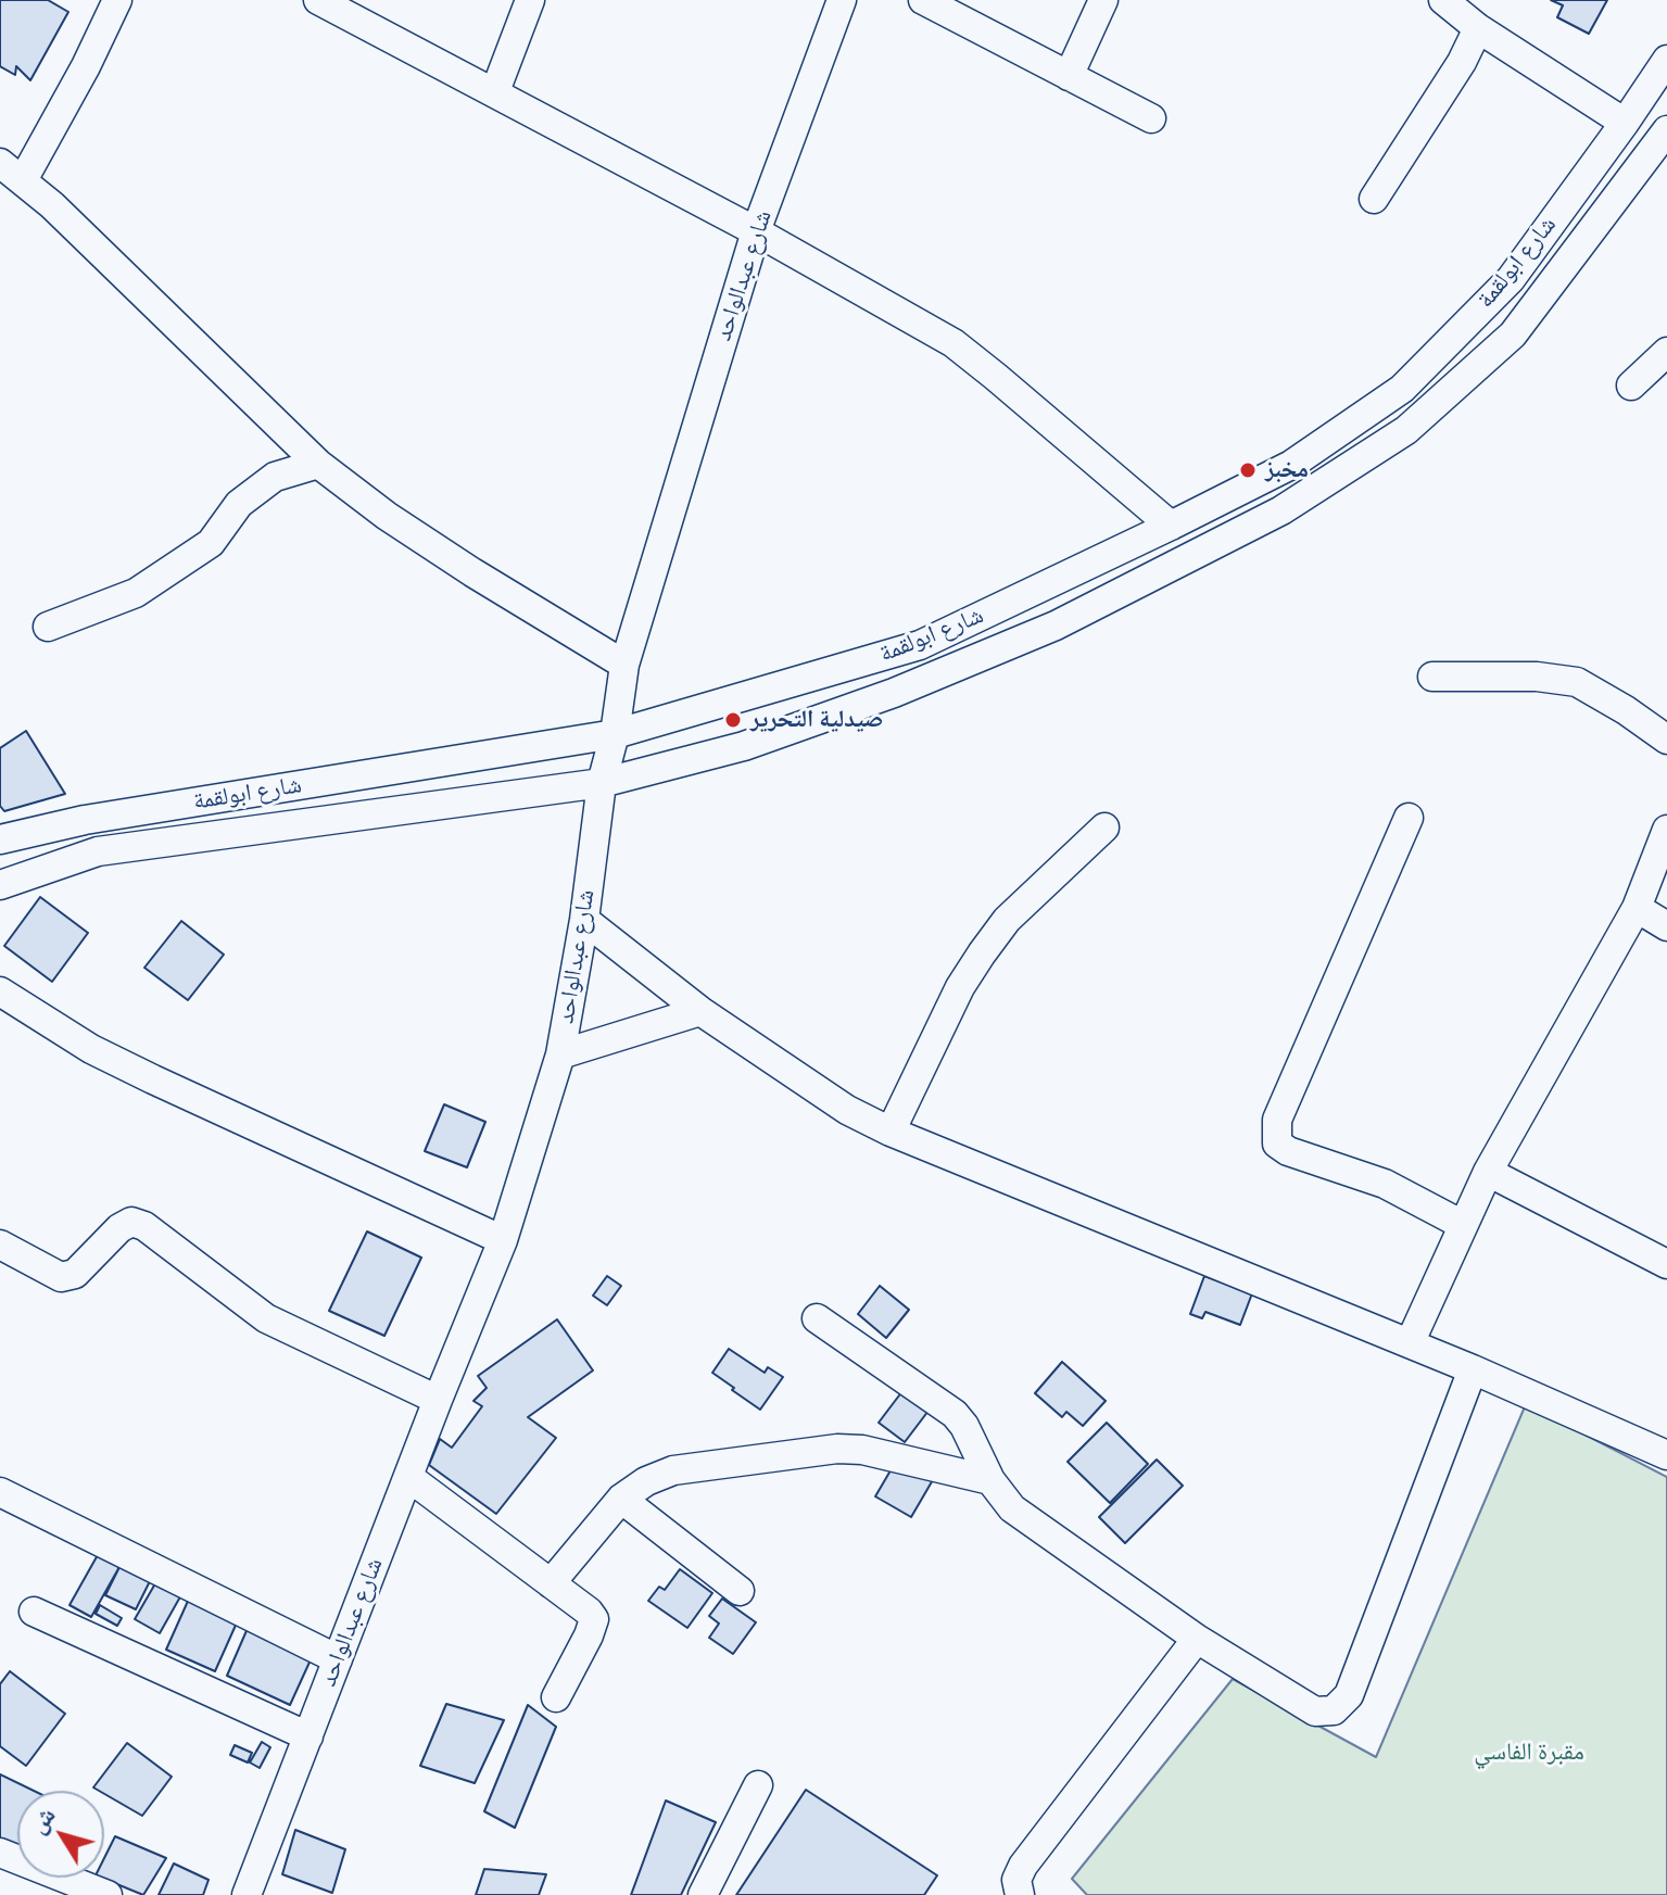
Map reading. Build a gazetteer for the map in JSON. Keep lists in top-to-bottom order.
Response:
{
  "streets": {
    "street": ["شارع ابولقمة", "شارع عبدالواحد"]
  },
  "crossings": [
    ["شارع ابولقمة", "شارع عبدالواحد"]
  ],
  "parks": ["مقبرة الفاسي"],
  "places": ["مخبز", "صيدلية التحرير"],
  "north": "top left"
}
